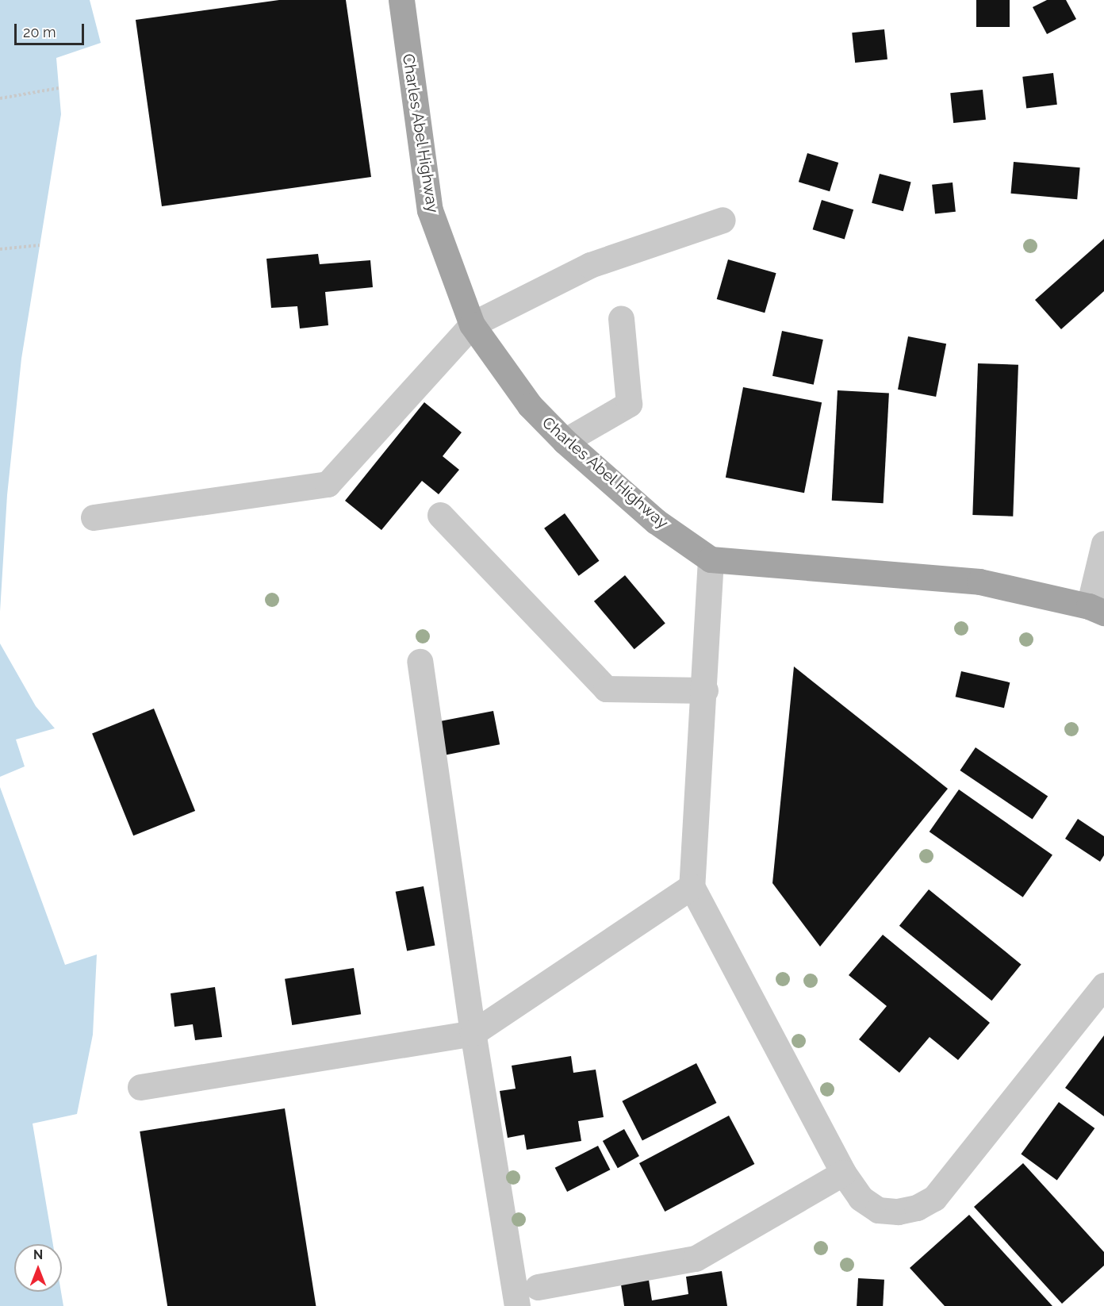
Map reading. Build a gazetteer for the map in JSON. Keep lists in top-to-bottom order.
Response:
{
  "streets": {
    "main road": ["Charles Abel Highway"]
  },
  "scale_bar": "20 m",
  "north": "top"
}
